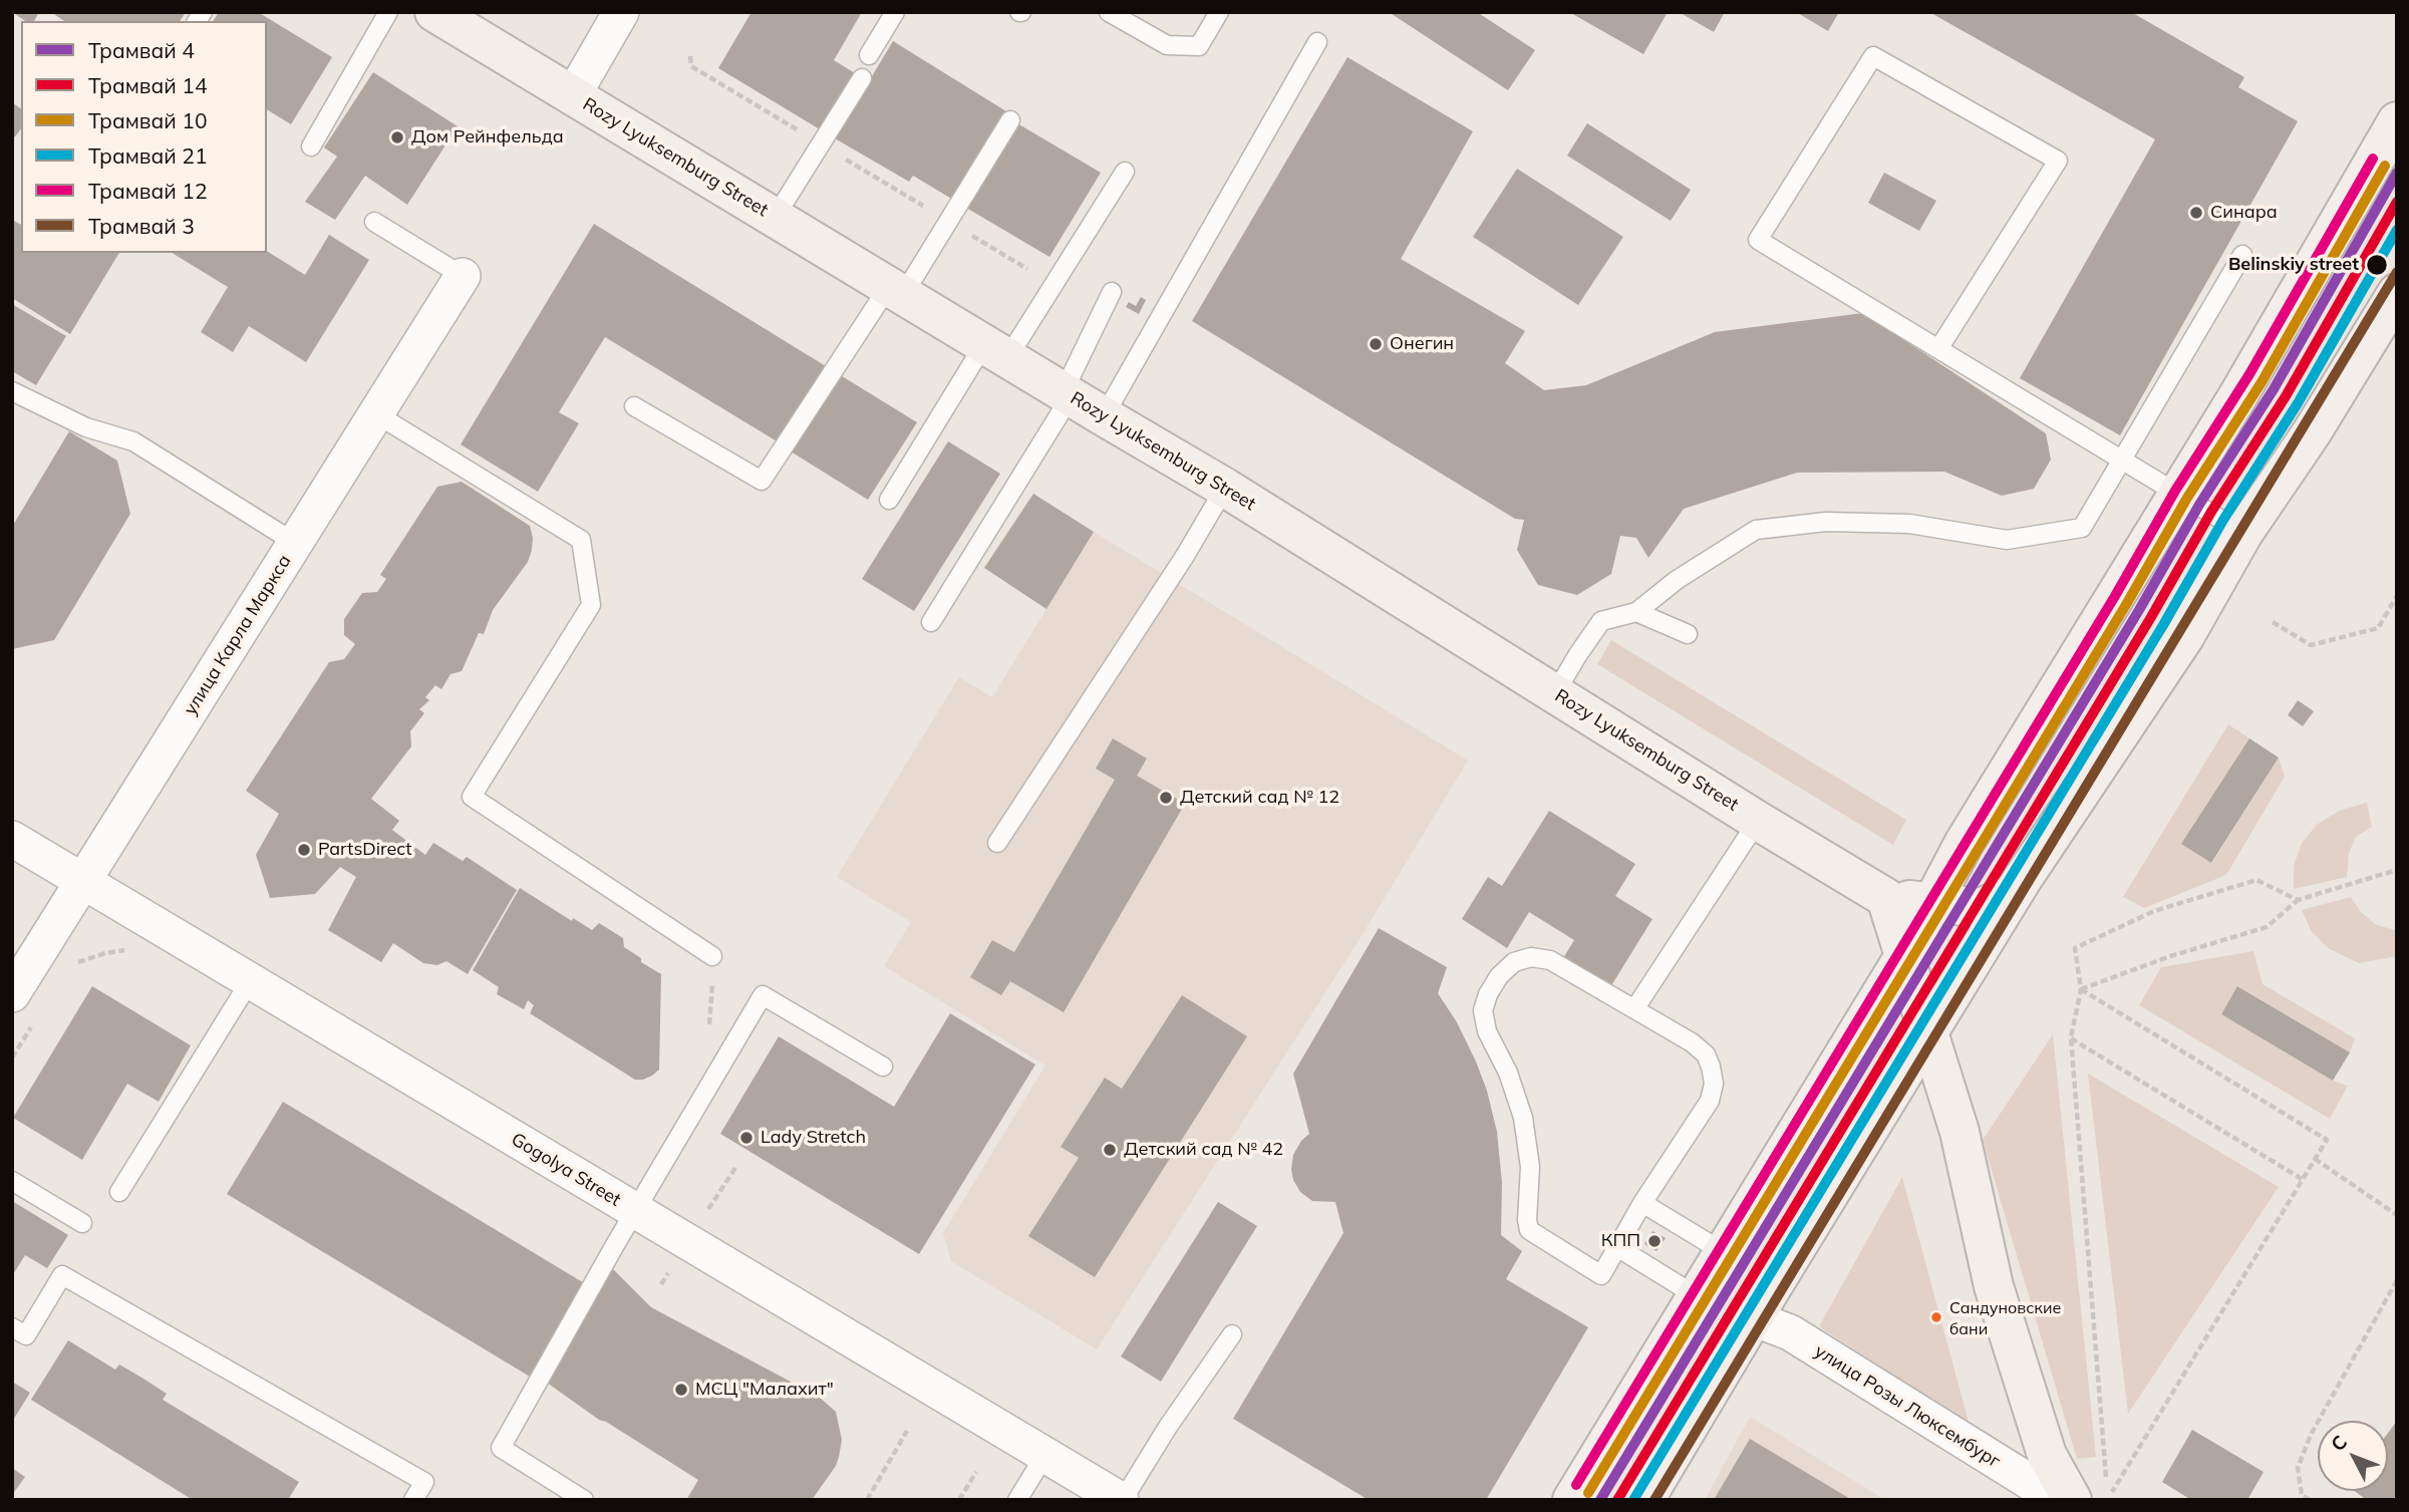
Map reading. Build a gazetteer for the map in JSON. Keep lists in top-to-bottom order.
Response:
{
  "streets": {
    "main road": ["Rozy Lyuksemburg Street"],
    "street": ["улица Карла Маркса", "Gogolya Street", "улица Розы Люксембург"]
  },
  "crossings": [
    ["улица Карла Маркса", "Gogolya Street"]
  ],
  "places": [
    "Дом Рейнфельда",
    "Синара",
    "Belinskiy street",
    "Онегин",
    "Детский сад № 12",
    "PartsDirect",
    "Lady Stretch",
    "Детский сад № 42",
    "КПП",
    "Сандуновские бани",
    "МСЦ \"Малахит\""
  ],
  "lines": [
    "tram line 12",
    "tram line 10",
    "tram line 4",
    "tram line 14",
    "tram line 21",
    "tram line 3"
  ],
  "legend": [
    "Трамвай 4",
    "Трамвай 14",
    "Трамвай 10",
    "Трамвай 21",
    "Трамвай 12",
    "Трамвай 3"
  ],
  "north": "top left"
}
